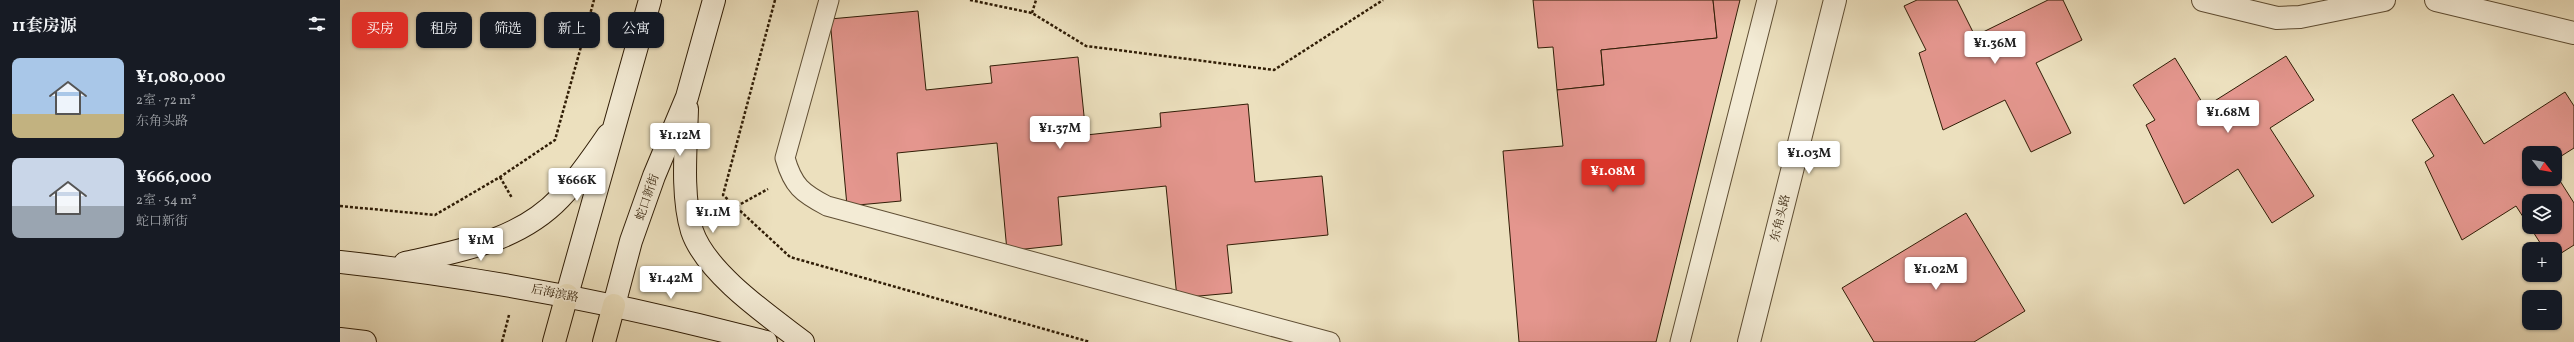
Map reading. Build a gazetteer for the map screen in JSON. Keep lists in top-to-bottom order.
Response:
{
  "streets": {
    "main road": ["蛇口新街", "东角头路", "后海滨路"]
  },
  "crossings": [
    ["蛇口新街", "后海滨路"]
  ],
  "north": "bottom right",
  "page": {
    "heading": "11套房源",
    "chip": [
      "买房",
      "租房",
      "筛选",
      "新上",
      "公寓"
    ],
    "price": [
      "¥1.36M",
      "¥1.68M",
      "¥1.37M",
      "¥1.12M",
      "¥1.03M",
      "¥1.08M",
      "¥666K",
      "¥1.1M",
      "¥1M",
      "¥1.02M",
      "¥1.42M"
    ],
    "list": [
      {
        "name": "¥1,080,000",
        "note": "2室 · 72 m² · 东角头路"
      },
      {
        "name": "¥666,000",
        "note": "2室 · 54 m² · 蛇口新街"
      }
    ],
    "map_buttons": ["+", "−"]
  }
}
